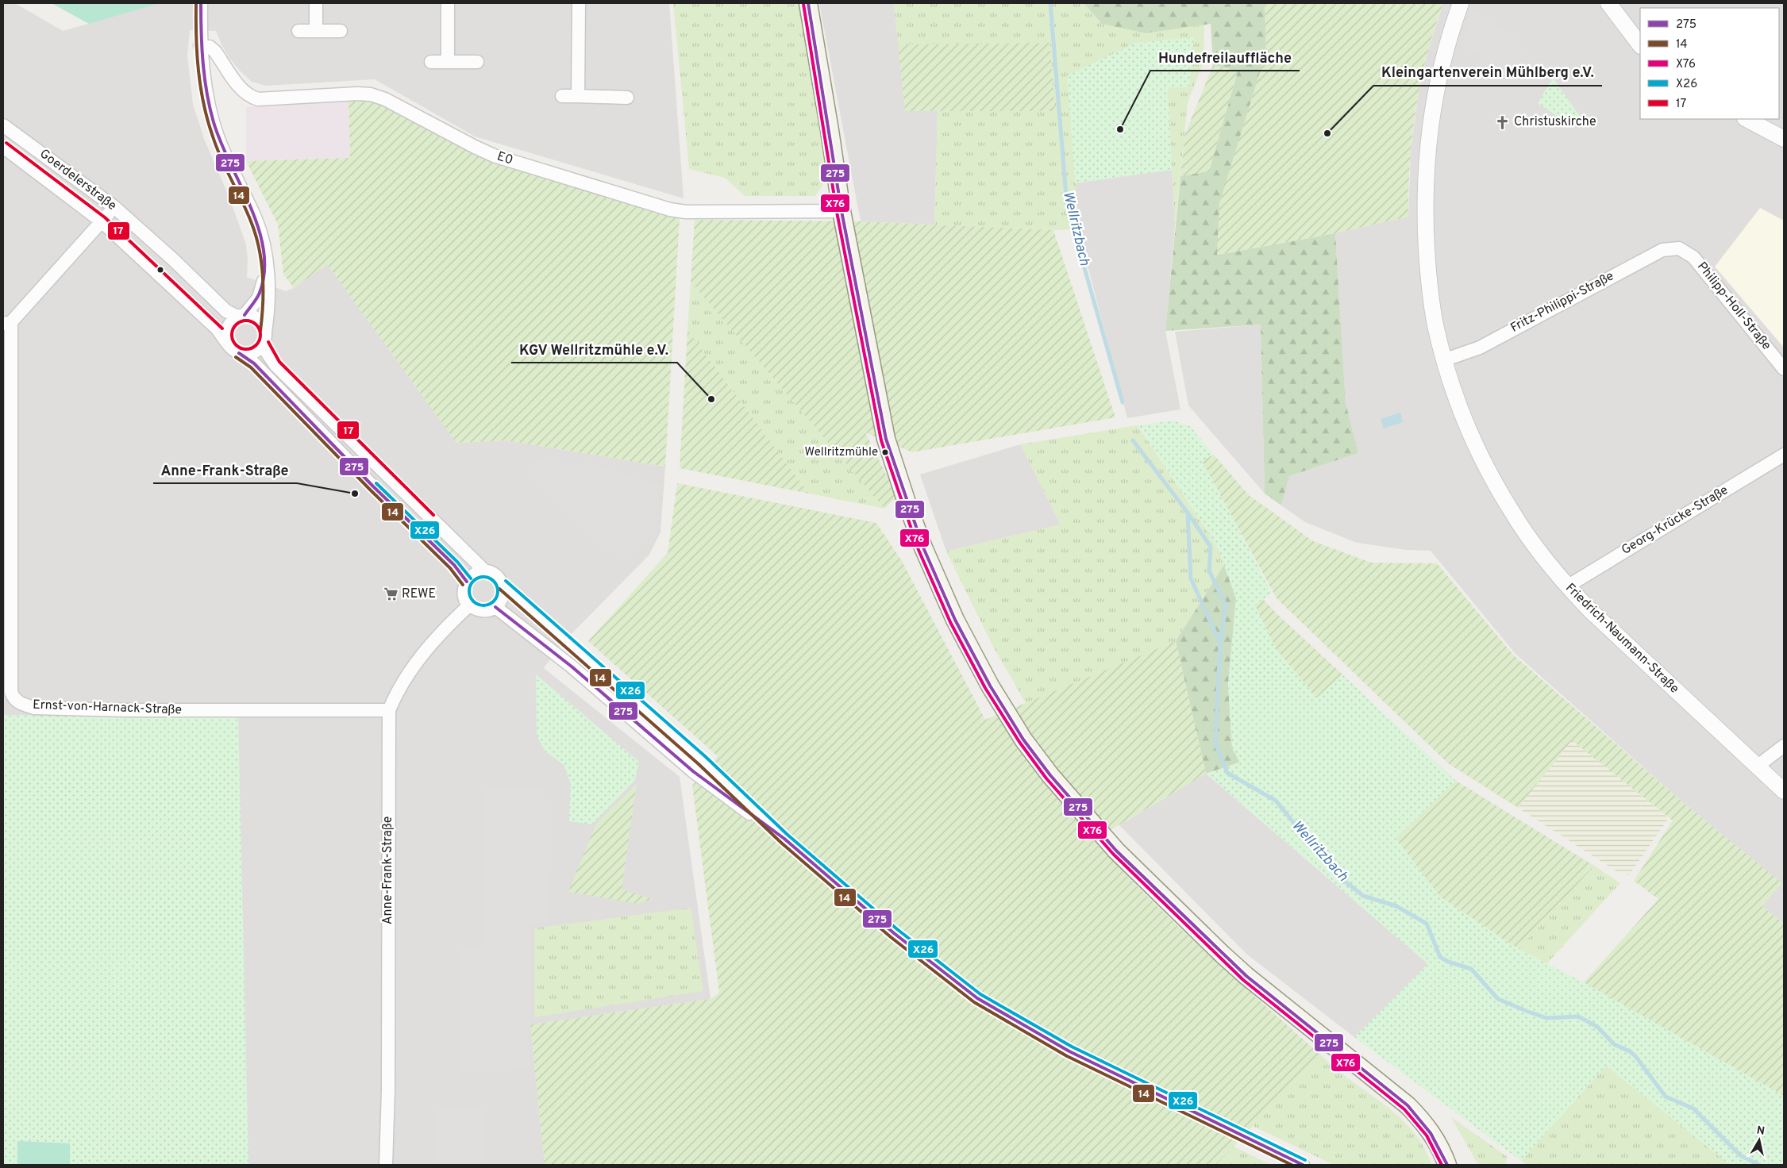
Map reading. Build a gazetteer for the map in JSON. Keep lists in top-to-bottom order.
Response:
{
  "streets": {
    "street": [
      "E0",
      "Goerdelerstraße",
      "Fritz-Philippi-Straße",
      "Philipp-Holl-Straße",
      "Georg-Krücke-Straße",
      "Friedrich-Naumann-Straße",
      "Ernst-von-Harnack-Straße",
      "Anne-Frank-Straße"
    ]
  },
  "crossings": [
    ["Goerdelerstraße", "Anne-Frank-Straße"],
    ["Fritz-Philippi-Straße", "Philipp-Holl-Straße"],
    ["Fritz-Philippi-Straße", "Friedrich-Naumann-Straße"],
    ["Georg-Krücke-Straße", "Friedrich-Naumann-Straße"],
    ["Ernst-von-Harnack-Straße", "Anne-Frank-Straße"]
  ],
  "water": ["Wellritzbach"],
  "places": {
    "church": ["Christuskirche"],
    "other": [
      "Hundefreilauffläche",
      "Kleingartenverein Mühlberg e.V.",
      "KGV Wellritzmühle e.V.",
      "Wellritzmühle",
      "Anne-Frank-Straße"
    ],
    "supermarket": ["REWE"]
  },
  "lines": [
    "transit line 275",
    "transit line 14",
    "transit line X76",
    "transit line 17",
    "transit line X26"
  ],
  "legend": [
    "275",
    "14",
    "X76",
    "X26",
    "17"
  ],
  "north": "top"
}
